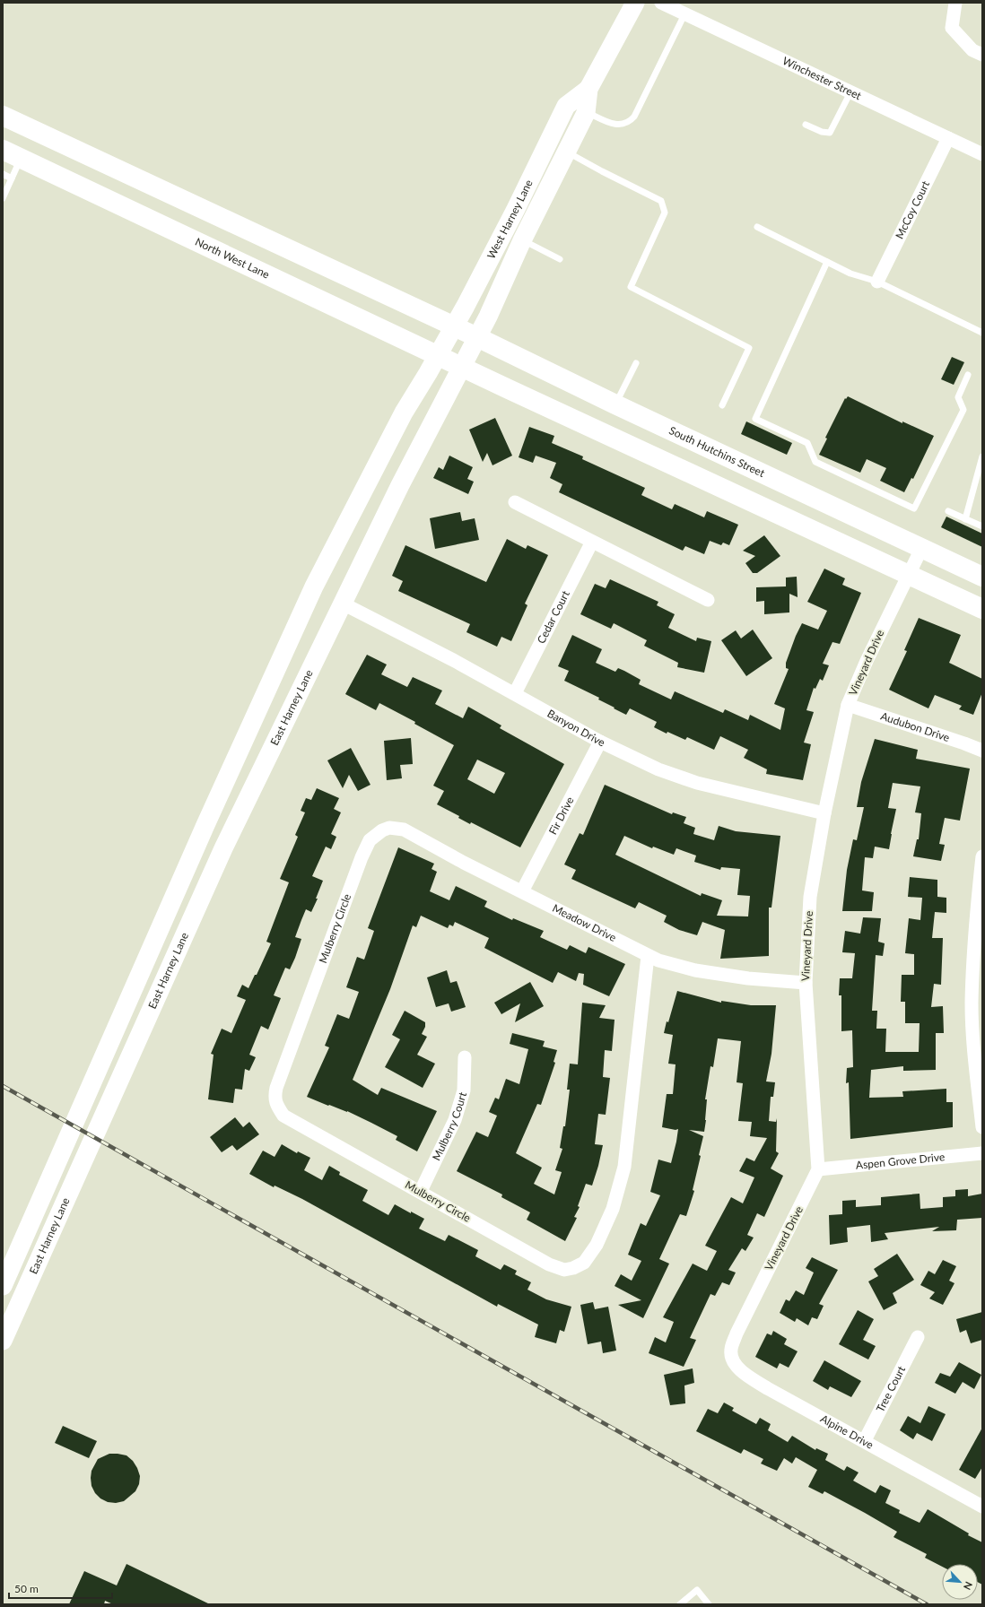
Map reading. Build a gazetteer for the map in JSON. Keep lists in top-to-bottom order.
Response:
{
  "streets": {
    "main road": [
      "West Harney Lane",
      "North West Lane",
      "South Hutchins Street",
      "East Harney Lane"
    ],
    "street": [
      "Winchester Street",
      "McCoy Court",
      "Cedar Court",
      "Vineyard Drive",
      "Banyon Drive",
      "Audubon Drive",
      "Fir Drive",
      "Meadow Drive",
      "Mulberry Circle",
      "Mulberry Court",
      "Aspen Grove Drive",
      "Tree Court",
      "Alpine Drive"
    ]
  },
  "crossings": [
    ["Winchester Street", "McCoy Court"],
    ["West Harney Lane", "North West Lane"],
    ["West Harney Lane", "South Hutchins Street"],
    ["West Harney Lane", "East Harney Lane"],
    ["North West Lane", "East Harney Lane"],
    ["South Hutchins Street", "Vineyard Drive"],
    ["Cedar Court", "Banyon Drive"],
    ["Vineyard Drive", "Banyon Drive"],
    ["Vineyard Drive", "Audubon Drive"],
    ["Vineyard Drive", "Meadow Drive"],
    ["Vineyard Drive", "Aspen Grove Drive"],
    ["Vineyard Drive", "Alpine Drive"],
    ["East Harney Lane", "Banyon Drive"],
    ["Banyon Drive", "Fir Drive"],
    ["Fir Drive", "Meadow Drive"],
    ["Meadow Drive", "Mulberry Circle"],
    ["Mulberry Circle", "Mulberry Court"],
    ["Tree Court", "Alpine Drive"]
  ],
  "scale_bar": "50 m",
  "north": "bottom right"
}
